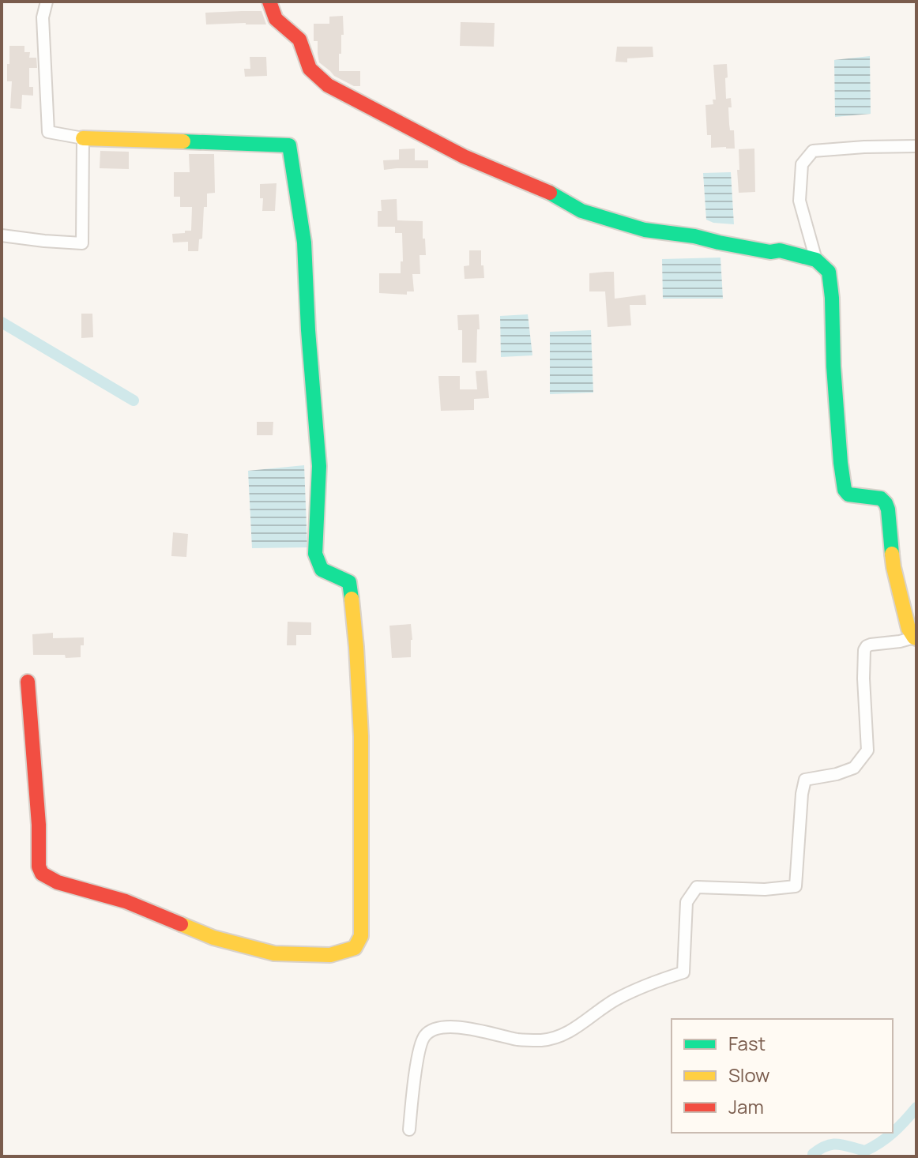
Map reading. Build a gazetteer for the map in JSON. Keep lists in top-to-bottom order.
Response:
{
  "legend": ["Fast", "Slow", "Jam"]
}
